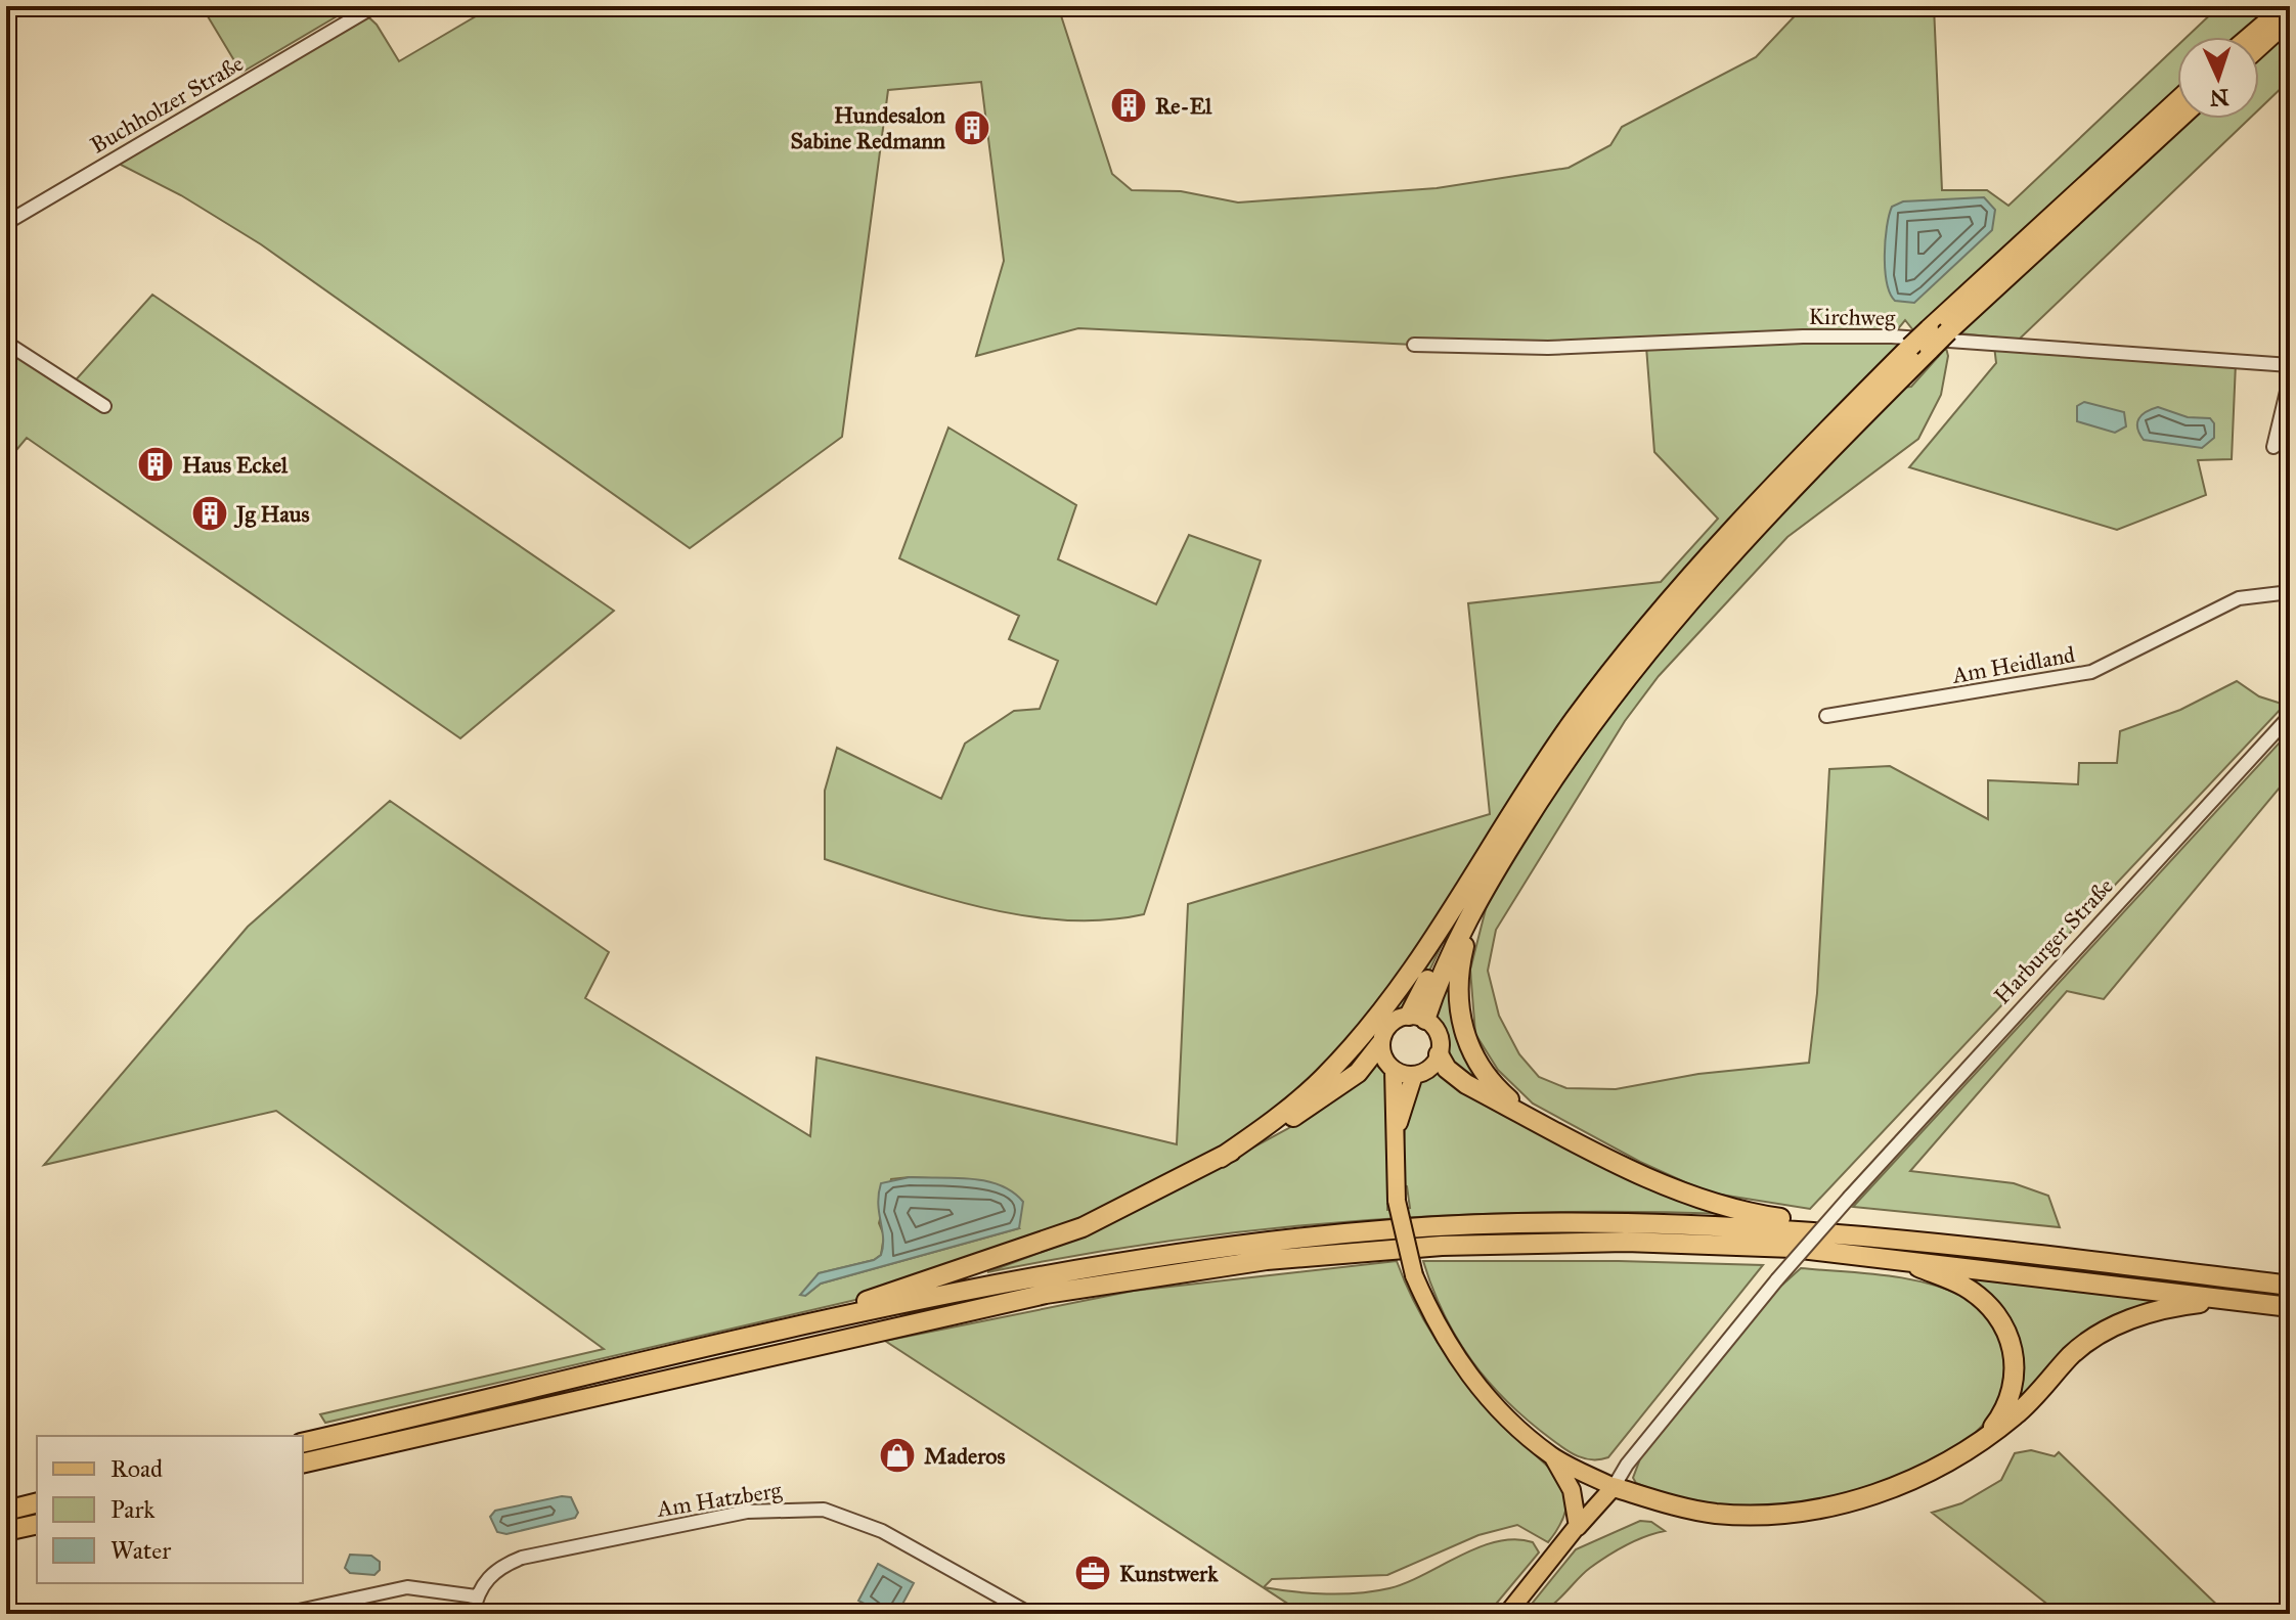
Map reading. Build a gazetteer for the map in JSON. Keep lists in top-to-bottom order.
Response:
{
  "streets": {
    "street": [
      "Buchholzer Straße",
      "Kirchweg",
      "Am Heidland",
      "Harburger Straße",
      "Am Hatzberg"
    ]
  },
  "places": {
    "building": [
      "Re-El",
      "Hundesalon Sabine Redmann",
      "Haus Eckel",
      "Jg Haus"
    ],
    "shop": ["Maderos"],
    "office": ["Kunstwerk"]
  },
  "legend": ["Road", "Park", "Water"],
  "north": "bottom"
}
